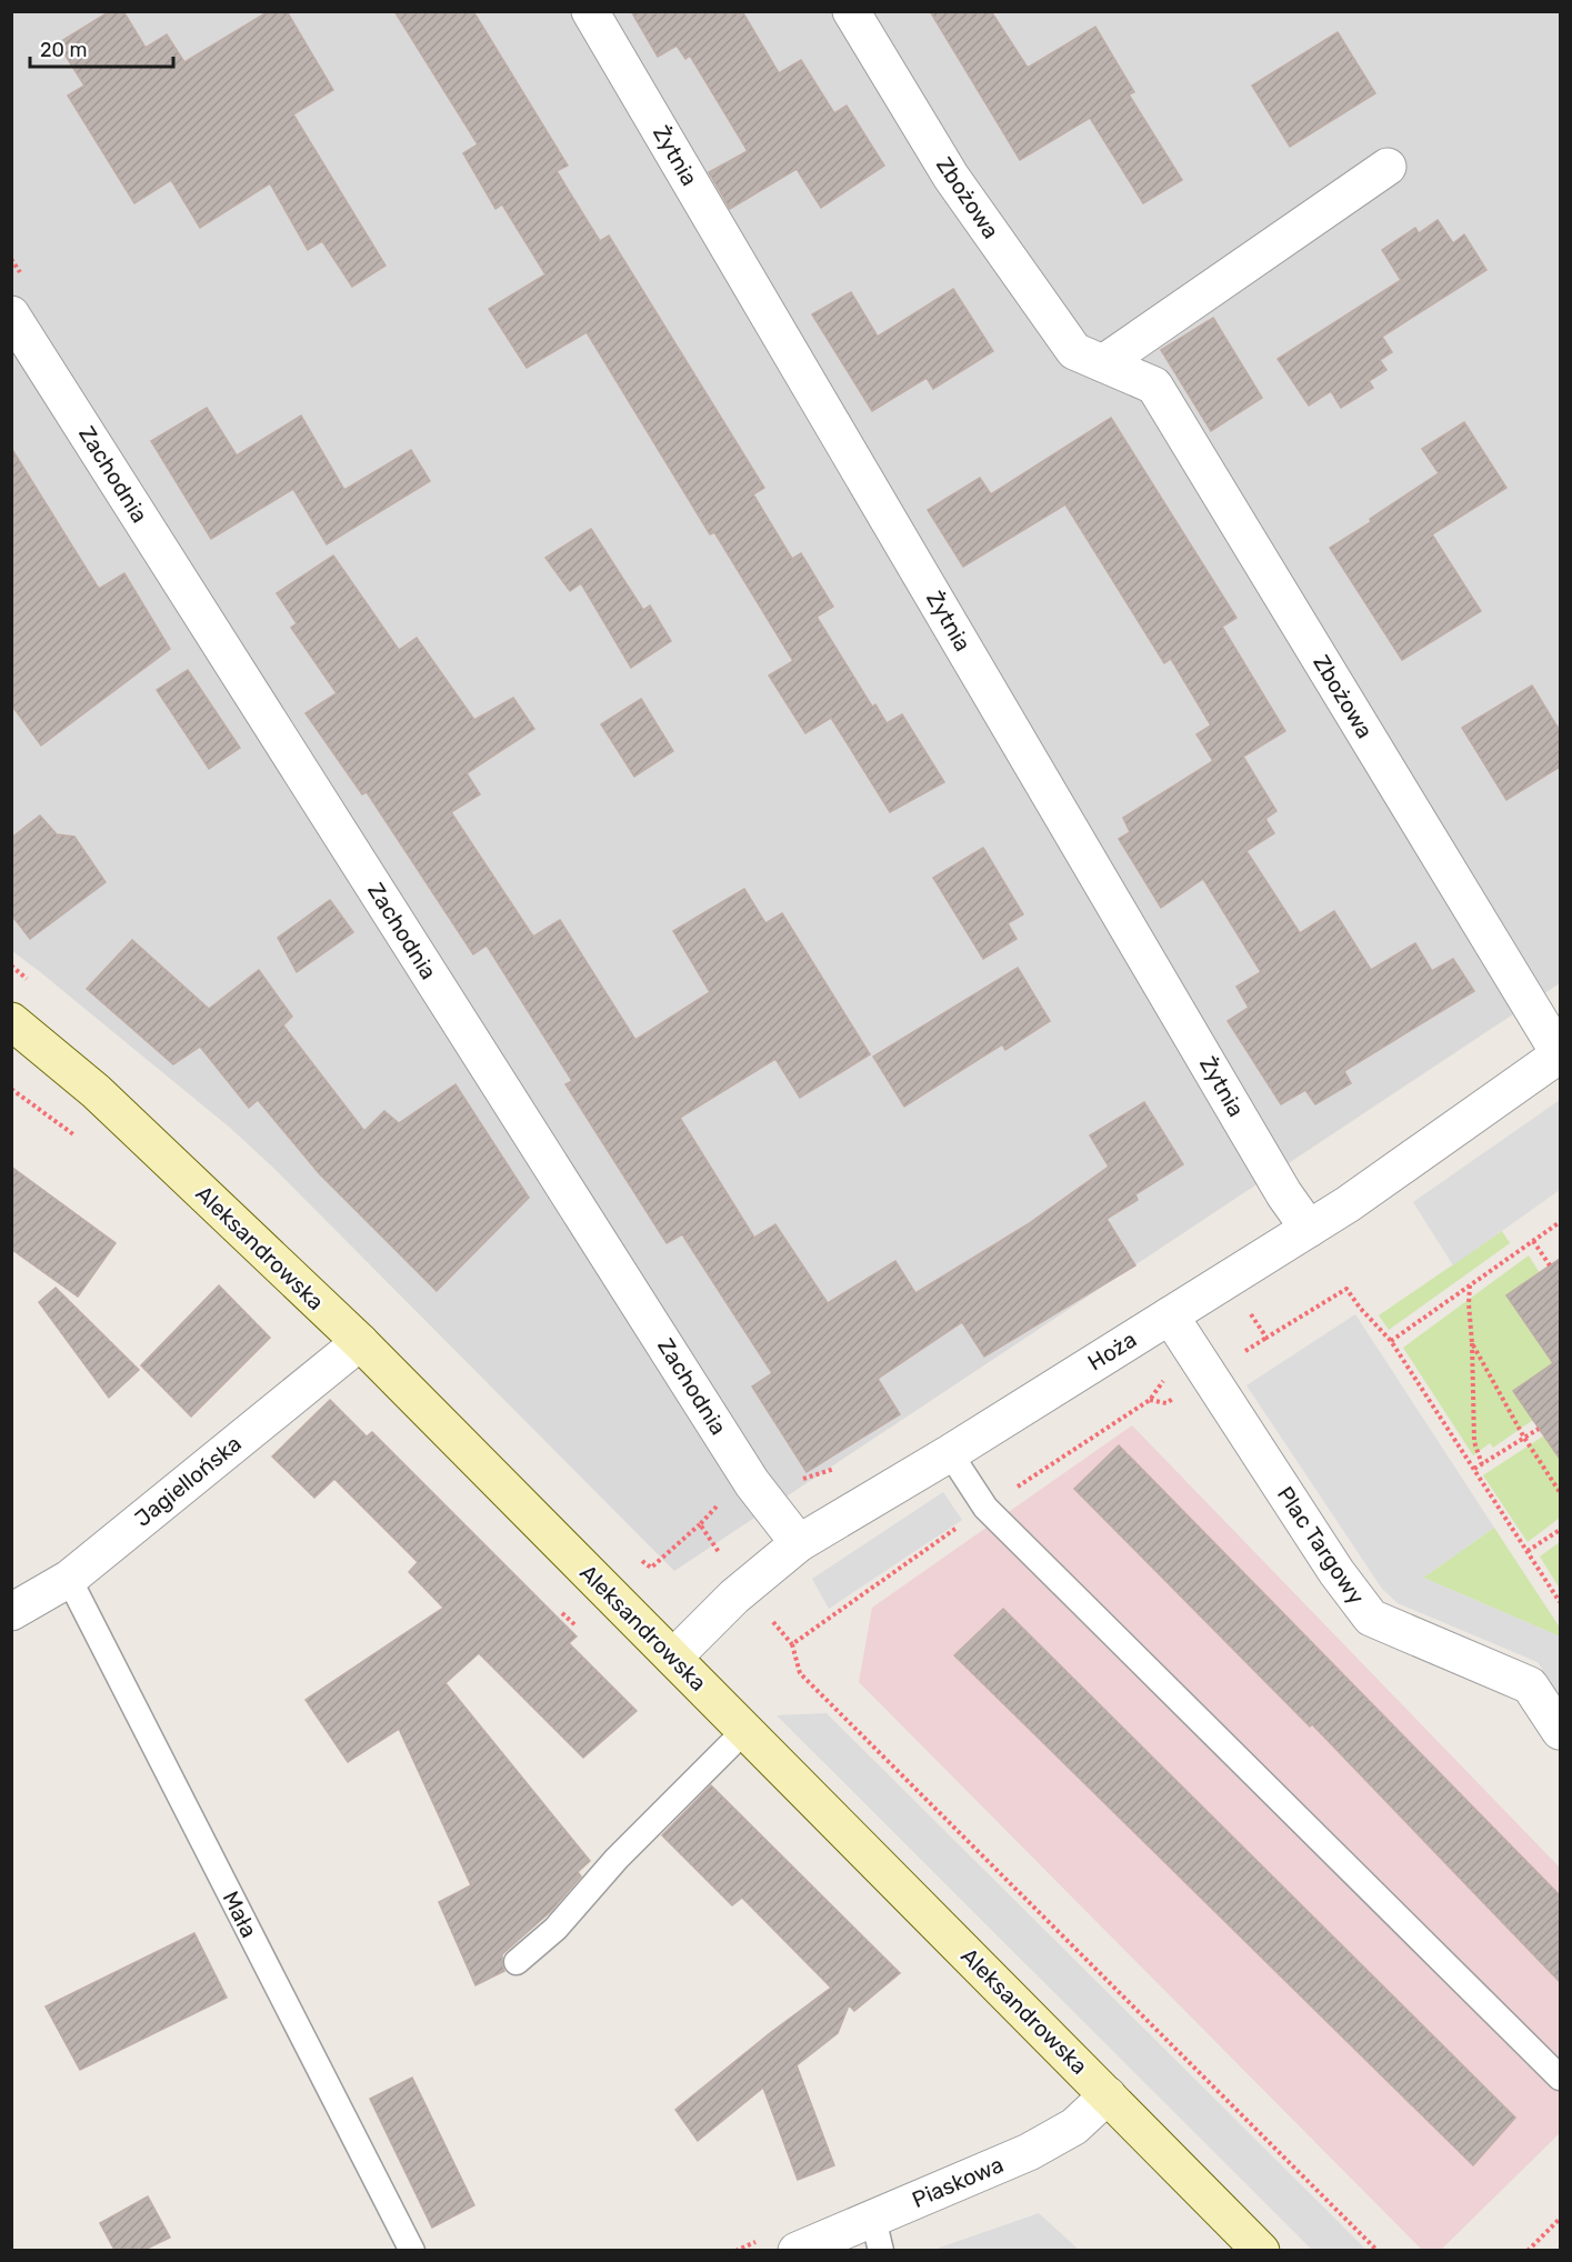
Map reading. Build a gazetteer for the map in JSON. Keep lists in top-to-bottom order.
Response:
{
  "streets": {
    "main road": ["Aleksandrowska"],
    "street": [
      "Żytnia",
      "Zbożowa",
      "Zachodnia",
      "Hoża",
      "Jagiellońska",
      "Plac Targowy",
      "Piaskowa"
    ],
    "lane": ["Mała"]
  },
  "crossings": [
    ["Żytnia", "Hoża"],
    ["Zbożowa", "Hoża"],
    ["Zachodnia", "Hoża"],
    ["Aleksandrowska", "Hoża"],
    ["Aleksandrowska", "Jagiellońska"],
    ["Aleksandrowska", "Piaskowa"],
    ["Hoża", "Plac Targowy"],
    ["Jagiellońska", "Mała"]
  ],
  "scale_bar": "20 m"
}
